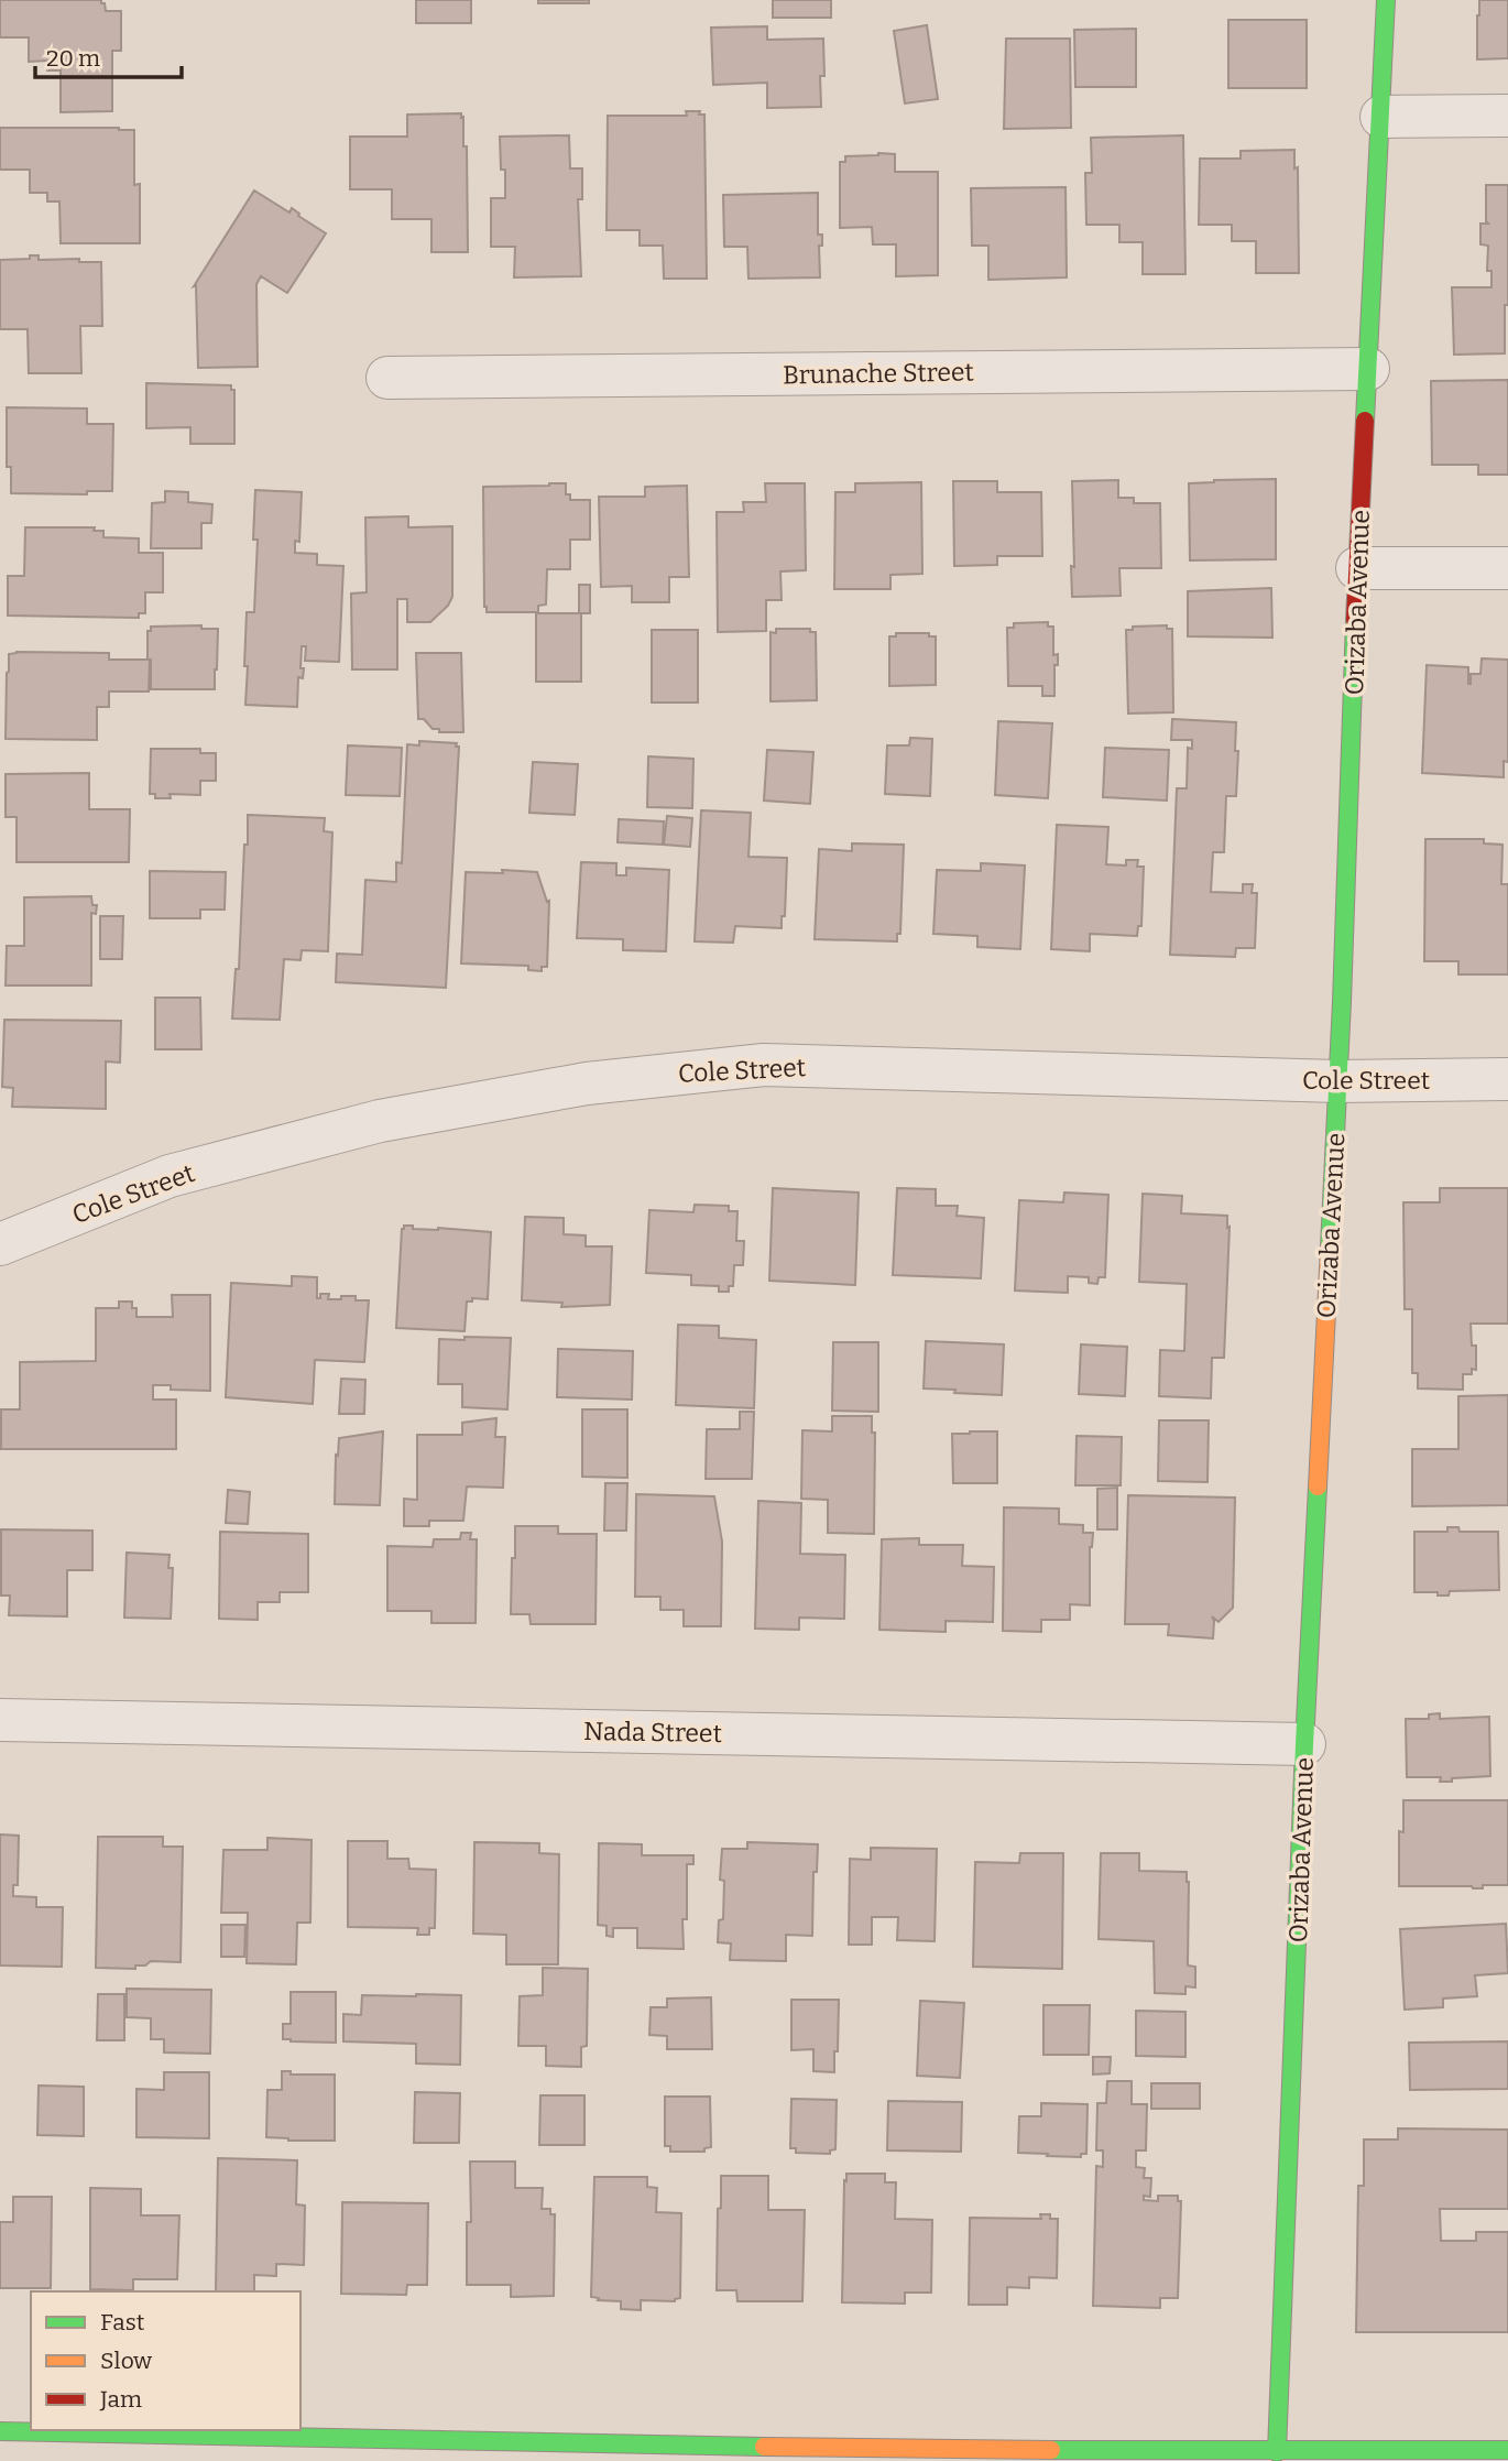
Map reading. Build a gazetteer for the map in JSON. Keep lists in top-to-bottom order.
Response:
{
  "streets": {
    "street": [
      "Brunache Street",
      "Orizaba Avenue",
      "Cole Street",
      "Nada Street"
    ]
  },
  "crossings": [
    ["Brunache Street", "Orizaba Avenue"],
    ["Orizaba Avenue", "Cole Street"],
    ["Orizaba Avenue", "Nada Street"]
  ],
  "legend": ["Fast", "Slow", "Jam"],
  "scale_bar": "20 m"
}
